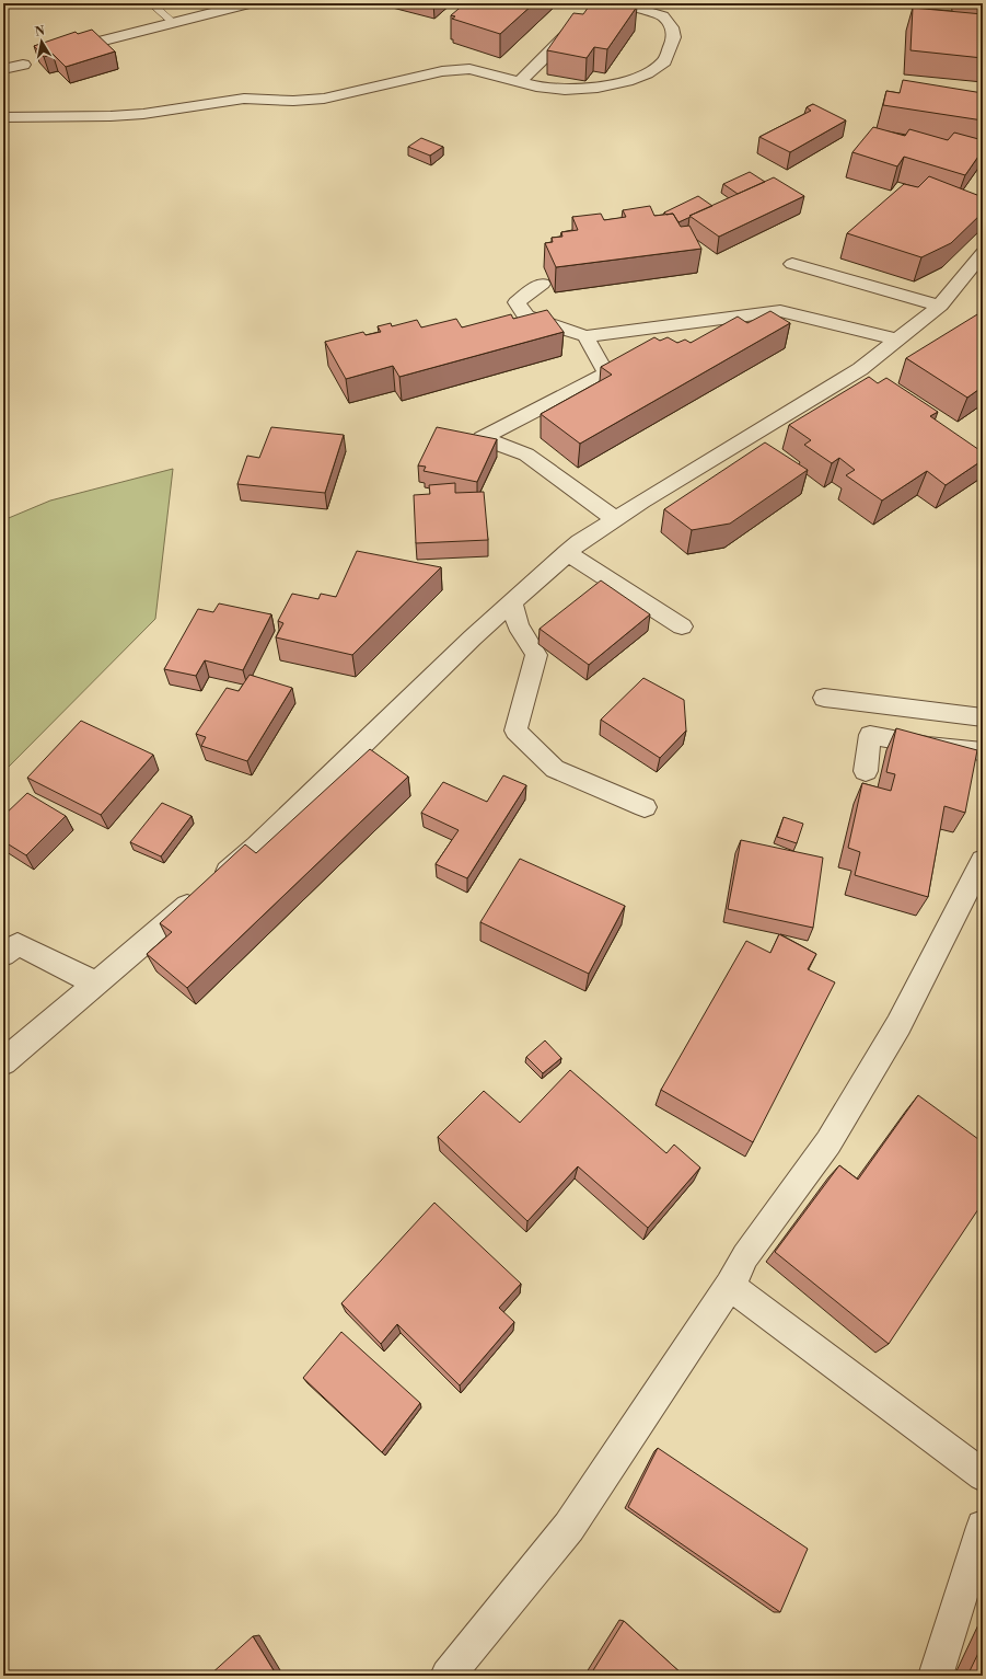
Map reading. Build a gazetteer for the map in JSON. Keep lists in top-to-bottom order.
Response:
{
  "north": "top"
}
